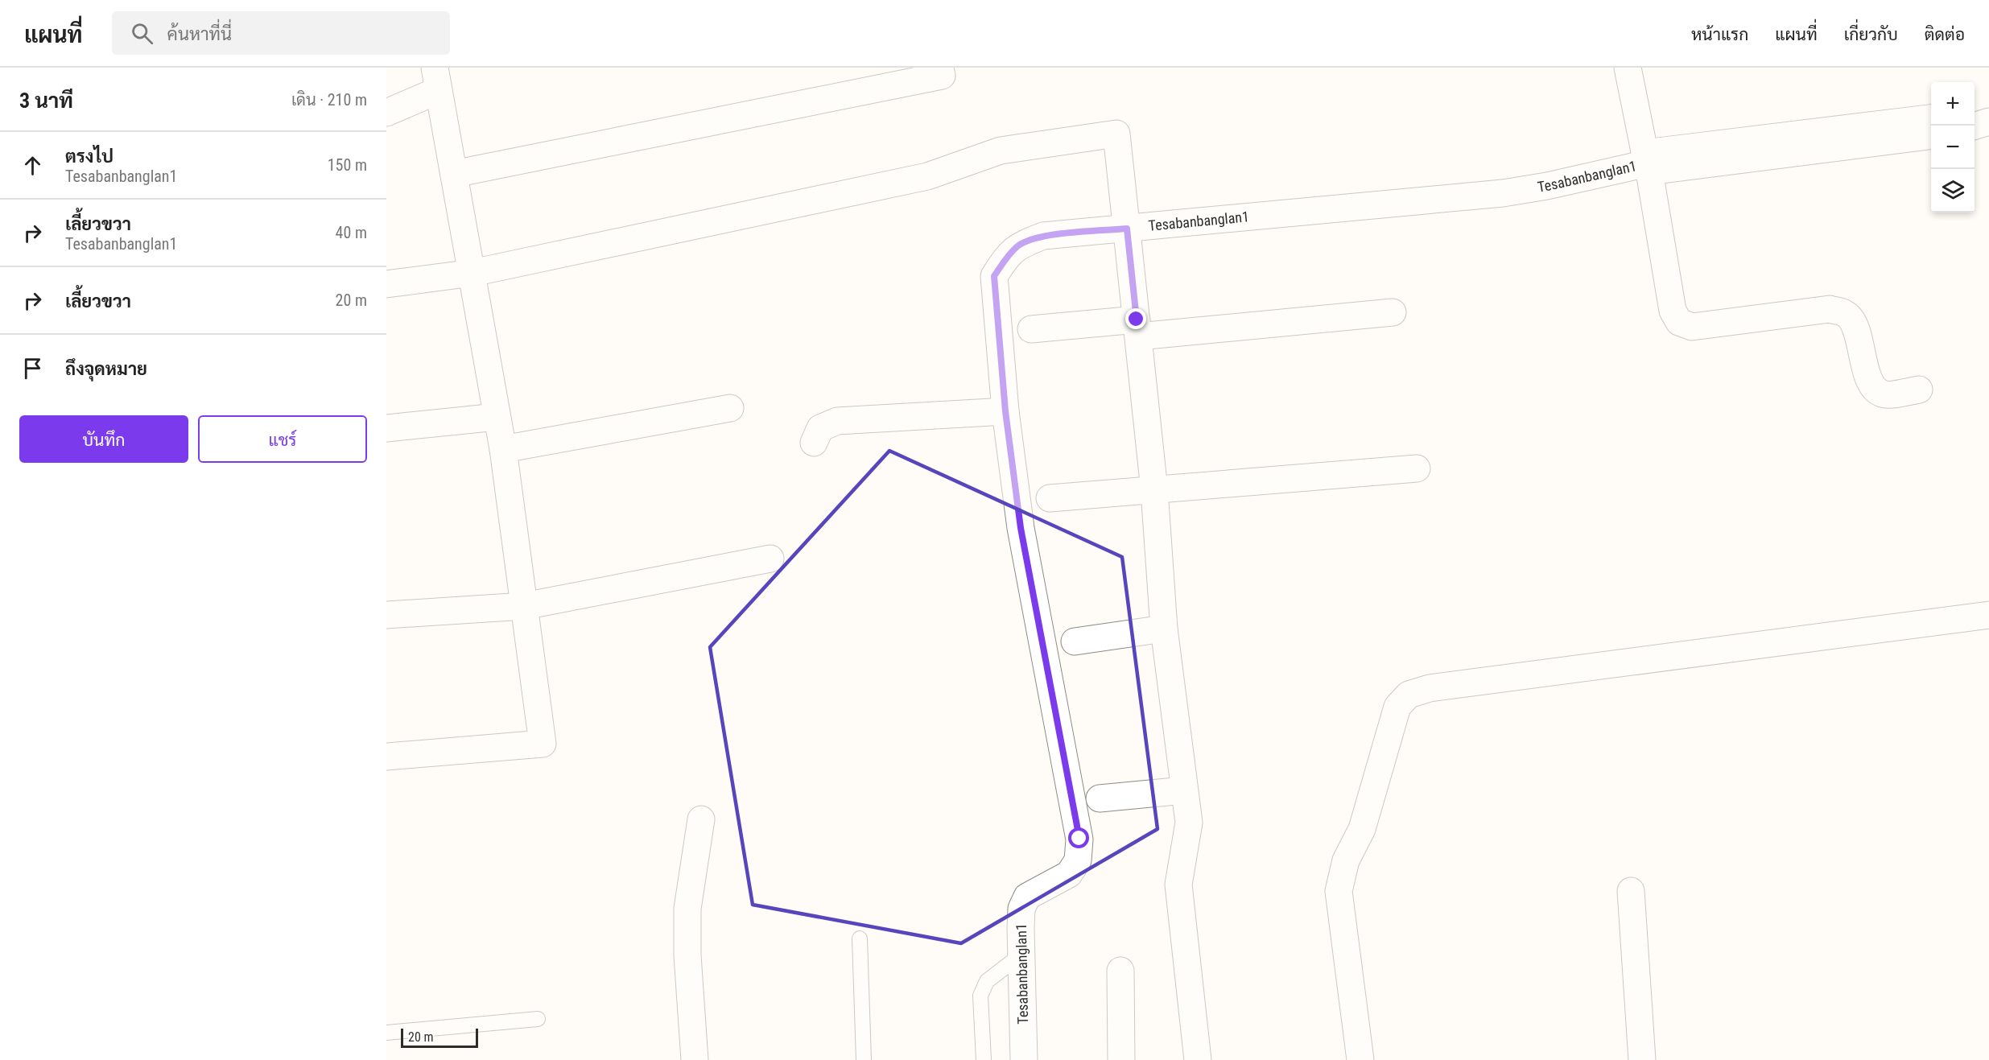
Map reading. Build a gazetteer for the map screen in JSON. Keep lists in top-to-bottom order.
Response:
{
  "streets": {
    "street": ["Tesabanbanglan1"]
  },
  "scale_bar": "20 m",
  "page": {
    "header": "แผนที่",
    "search": "ค้นหาที่นี่",
    "nav": [
      "หน้าแรก",
      "แผนที่",
      "เกี่ยวกับ",
      "ติดต่อ"
    ],
    "heading": ["3 นาที", "เดิน · 210 m"],
    "map_buttons": ["+", "−"],
    "list": [
      ["ตรงไป", "Tesabanbanglan1", "150 m"],
      ["เลี้ยวขวา", "Tesabanbanglan1", "40 m"],
      ["เลี้ยวขวา", "20 m"],
      "ถึงจุดหมาย"
    ],
    "buttons": ["บันทึก", "แชร์"],
    "scale": "20 m"
  }
}
